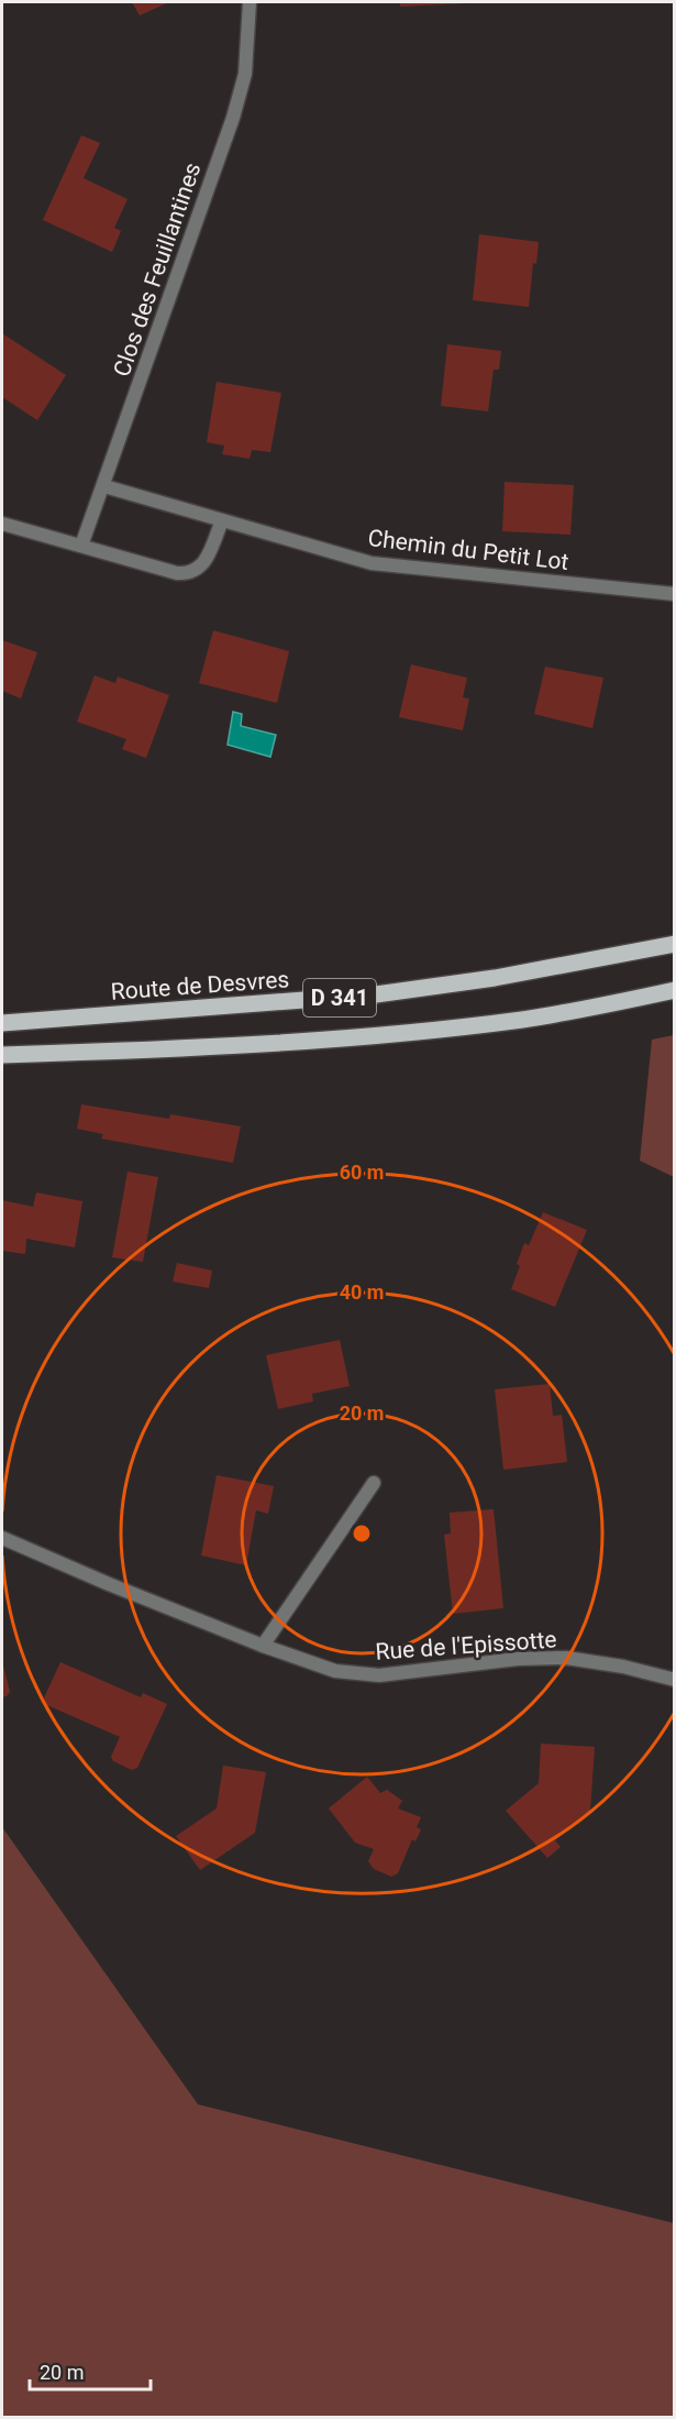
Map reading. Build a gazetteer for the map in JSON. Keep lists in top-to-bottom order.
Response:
{
  "streets": {
    "main road": ["Route de Desvres", "D 341"],
    "street": ["Clos des Feuillantines", "Chemin du Petit Lot", "Rue de l'Epissotte"]
  },
  "crossings": [
    ["Clos des Feuillantines", "Chemin du Petit Lot"]
  ],
  "scale_bar": "20 m",
  "rings": ["60 m", "40 m", "20 m"]
}
